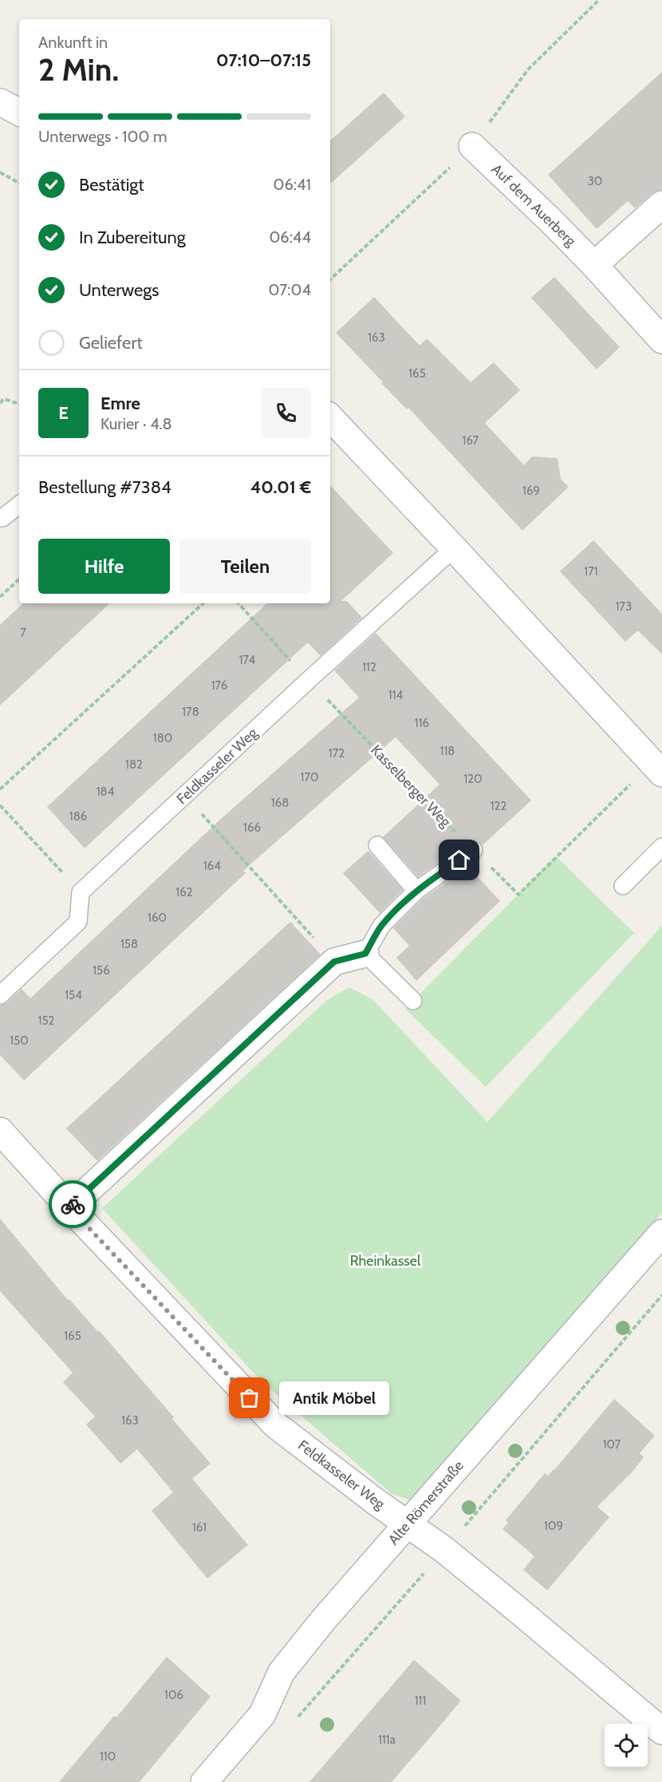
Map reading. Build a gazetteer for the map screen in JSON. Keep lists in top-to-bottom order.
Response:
{
  "streets": {
    "street": ["Auf dem Auerberg", "Feldkasseler Weg", "Alte Römerstraße"],
    "path": ["Kasselberger Weg"]
  },
  "crossings": [
    ["Feldkasseler Weg", "Kasselberger Weg"],
    ["Feldkasseler Weg", "Alte Römerstraße"]
  ],
  "parks": ["Rheinkassel"],
  "places": ["Antik Möbel"],
  "house_numbers": [
    "30",
    "163",
    "165",
    "167",
    "169",
    "171",
    "173",
    "7",
    "174",
    "112",
    "176",
    "114",
    "178",
    "116",
    "180",
    "118",
    "172",
    "182",
    "170",
    "120",
    "184",
    "168",
    "122",
    "186",
    "166",
    "164",
    "162",
    "160",
    "158",
    "156",
    "154",
    "152",
    "150",
    "165",
    "163",
    "107",
    "109",
    "161",
    "106",
    "111",
    "111a",
    "110"
  ],
  "page": {
    "heading": ["2 Min.", "Ankunft in", "07:10–07:15"],
    "panel": [
      "Emre",
      "Kurier · 4.8",
      "Bestellung #7384",
      "40.01 €"
    ],
    "bar": "Unterwegs · 100 m",
    "list": [
      ["Bestätigt", "06:41"],
      ["In Zubereitung", "06:44"],
      ["Unterwegs", "07:04"],
      "Geliefert"
    ],
    "round": "E",
    "buttons": ["Hilfe", "Teilen"],
    "bubble": "Antik Möbel"
  }
}
